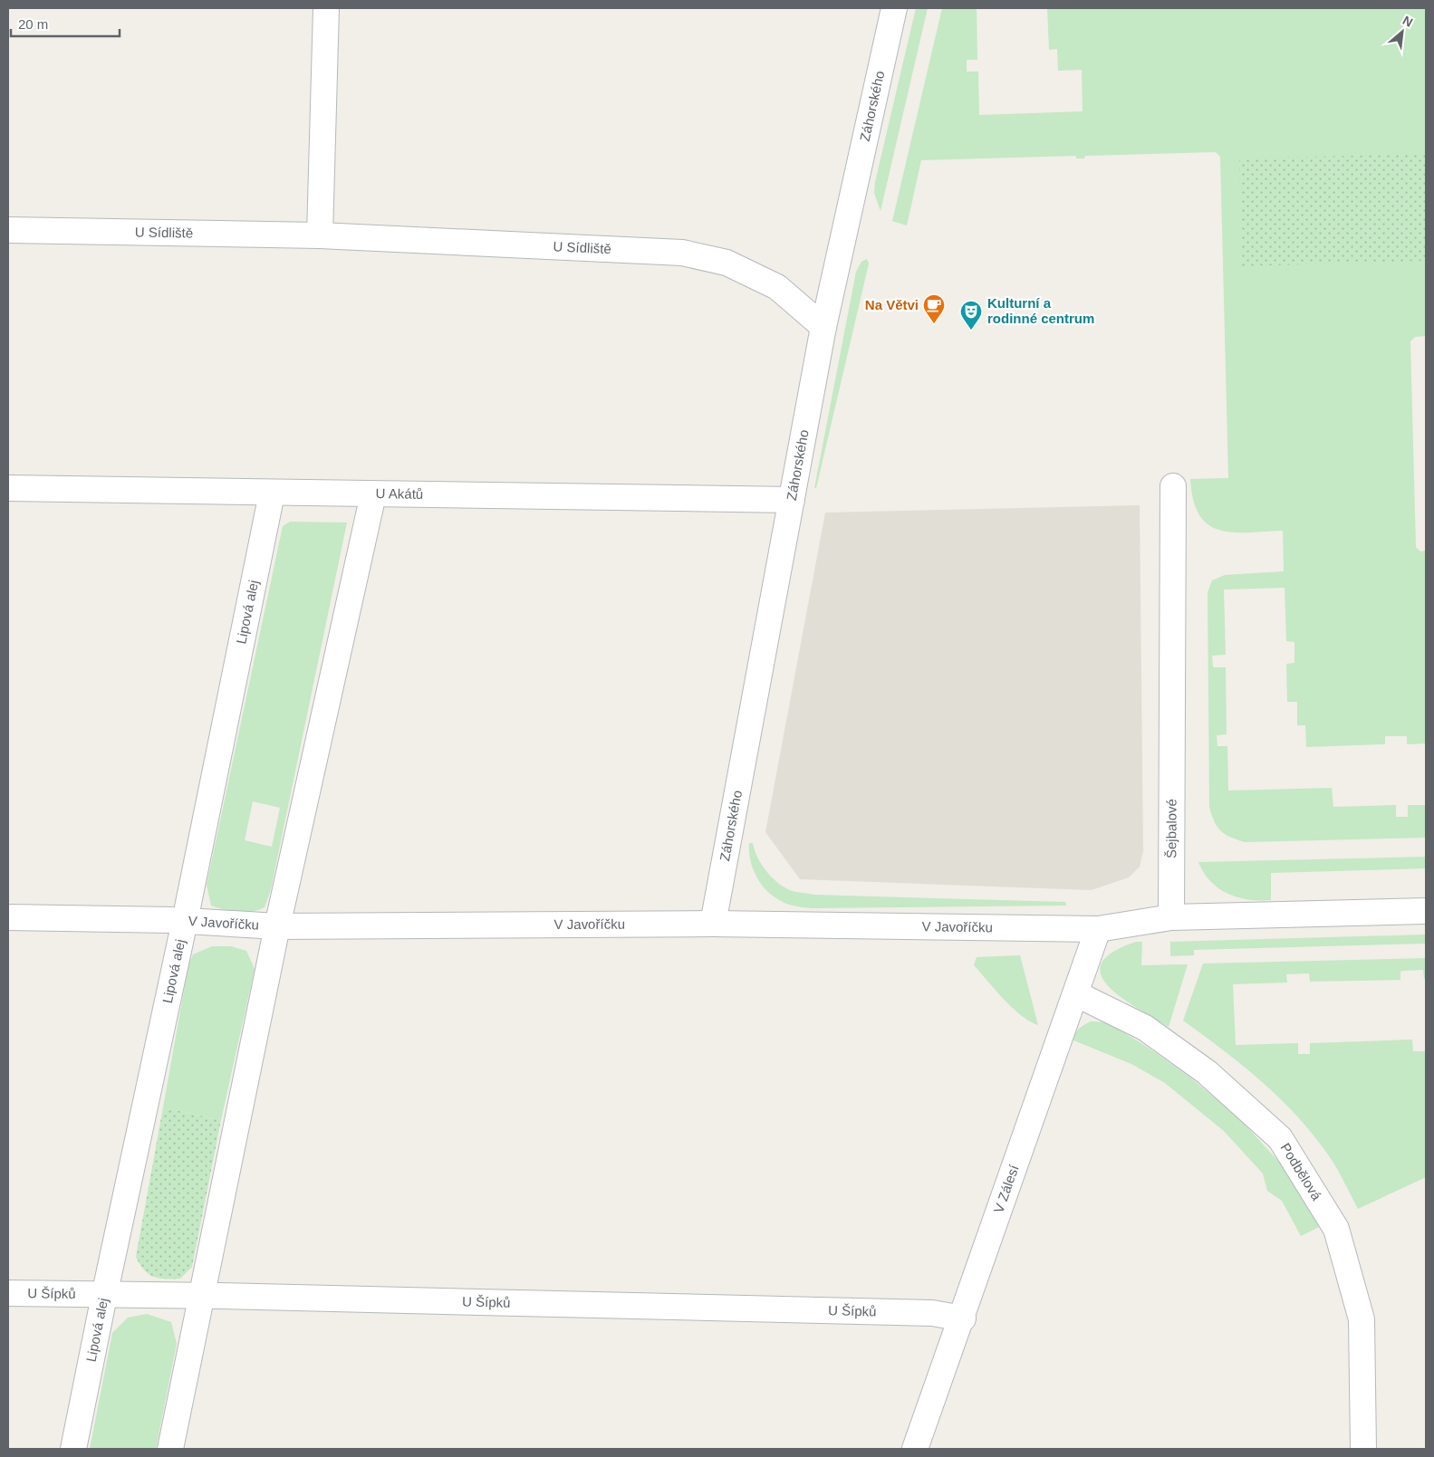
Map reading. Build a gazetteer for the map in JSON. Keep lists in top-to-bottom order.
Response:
{
  "streets": {
    "street": [
      "Záhorského",
      "U Sídliště",
      "U Akátů",
      "Lipová alej",
      "Šejbalové",
      "V Javoříčku",
      "Podbělová",
      "V Zálesí",
      "U Šípků"
    ]
  },
  "crossings": [
    ["Záhorského", "U Sídliště"],
    ["Záhorského", "U Akátů"],
    ["Záhorského", "V Javoříčku"],
    ["U Akátů", "Lipová alej"],
    ["Lipová alej", "V Javoříčku"],
    ["Lipová alej", "U Šípků"],
    ["Šejbalové", "V Javoříčku"],
    ["V Javoříčku", "V Zálesí"],
    ["Podbělová", "V Zálesí"],
    ["V Zálesí", "U Šípků"]
  ],
  "places": {
    "cafe": ["Na Větvi"],
    "theatre": ["Kulturní a rodinné centrum"]
  },
  "scale_bar": "20 m",
  "north": "top right"
}
